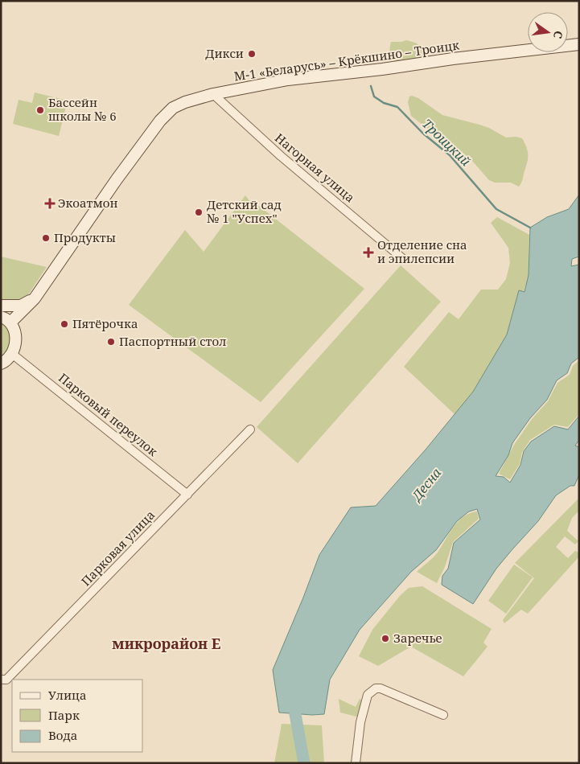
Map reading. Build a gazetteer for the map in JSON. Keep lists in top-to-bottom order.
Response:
{
  "streets": {
    "main road": ["М-1 «Беларусь» – Крёкшино – Троицк"],
    "street": ["Нагорная улица", "Парковый переулок", "Парковая улица"]
  },
  "crossings": [
    ["М-1 «Беларусь» – Крёкшино – Троицк", "Нагорная улица"],
    ["Парковый переулок", "Парковая улица"]
  ],
  "districts": ["микрорайон Е"],
  "water": ["Троицкий", "Десна"],
  "places": {
    "other": [
      "Дикси",
      "Бассейн школы № 6",
      "Детский сад № 1 \"Успех\"",
      "Продукты",
      "Пятёрочка",
      "Паспортный стол",
      "Заречье"
    ],
    "health": ["Экоатмон", "Отделение сна и эпилепсии"]
  },
  "legend": ["Улица", "Парк", "Вода"],
  "north": "right"
}
